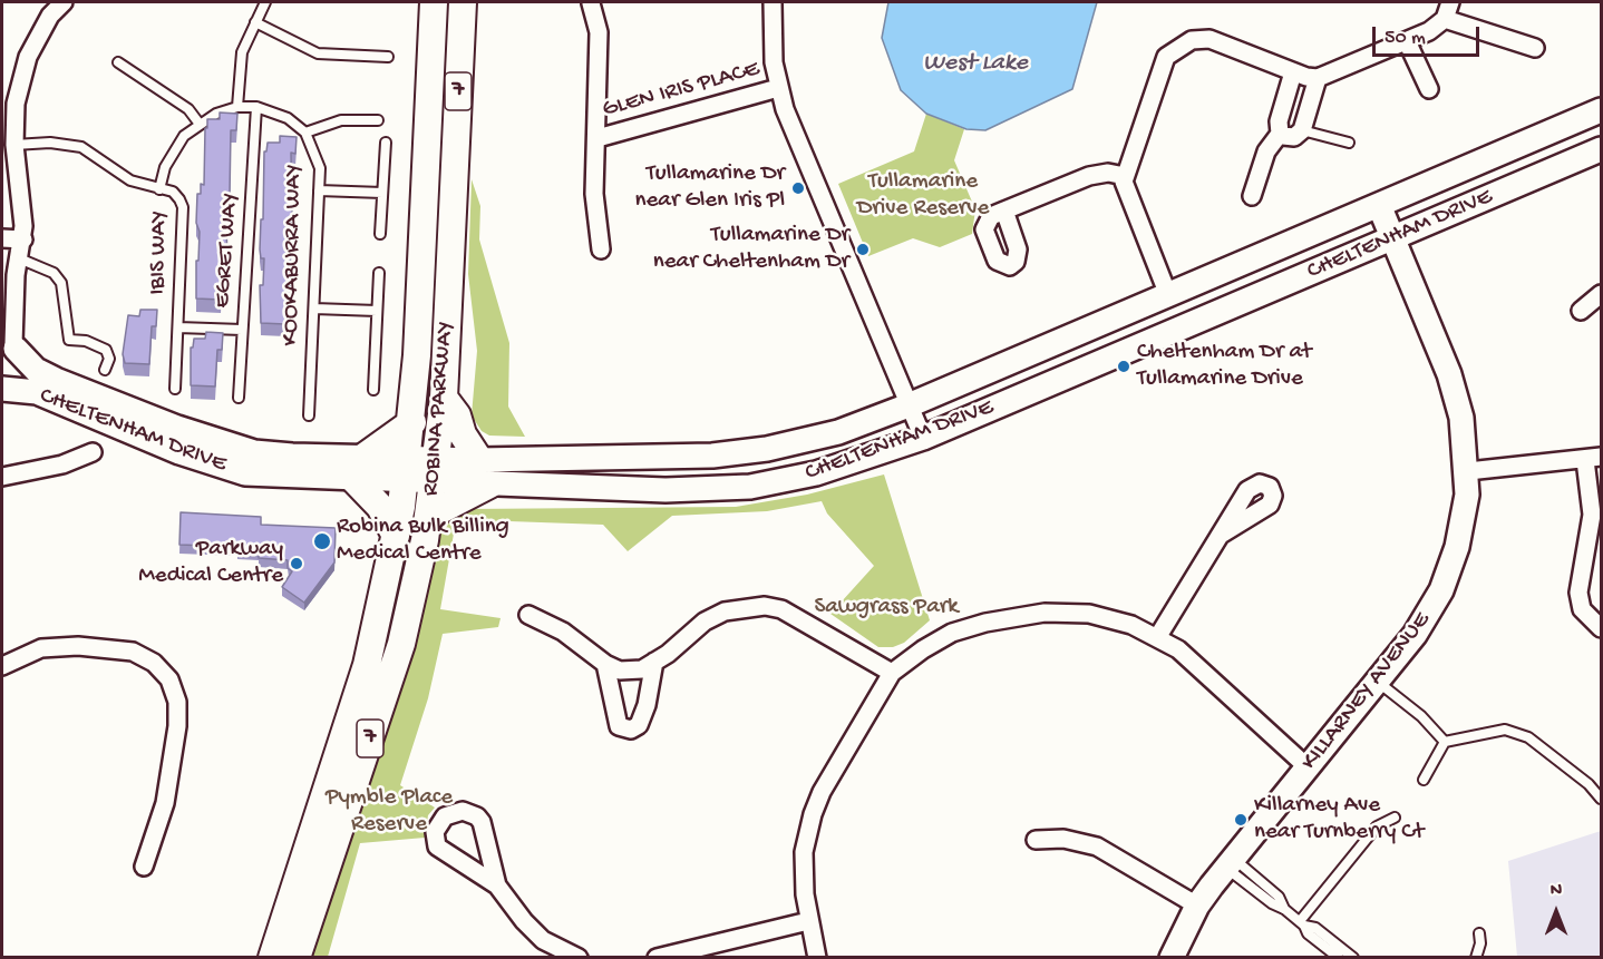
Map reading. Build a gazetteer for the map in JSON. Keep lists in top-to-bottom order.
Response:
{
  "streets": {
    "main road": [
      "7",
      "CHELTENHAM DRIVE",
      "ROBINA PARKWAY",
      "KILLARNEY AVENUE"
    ],
    "street": ["GLEN IRIS PLACE"],
    "lane": ["EGRET WAY", "IBIS WAY", "KOOKABURRA WAY"]
  },
  "crossings": [
    ["CHELTENHAM DRIVE", "ROBINA PARKWAY"],
    ["CHELTENHAM DRIVE", "KILLARNEY AVENUE"],
    ["EGRET WAY", "IBIS WAY"],
    ["EGRET WAY", "KOOKABURRA WAY"],
    ["IBIS WAY", "KOOKABURRA WAY"]
  ],
  "water": ["West Lake"],
  "parks": ["Tullamarine Drive Reserve", "Sawgrass Park", "Pymble Place Reserve"],
  "places": [
    "Tullamarine Dr near Glen Iris Pl",
    "Tullamarine Dr near Cheltenham Dr",
    "Cheltenham Dr at Tullamarine Drive",
    "Robina Bulk Billing Medical Centre",
    "Parkway Medical Centre",
    "Killarney Ave near Turnberry Ct"
  ],
  "scale_bar": "50 m",
  "north": "top"
}
